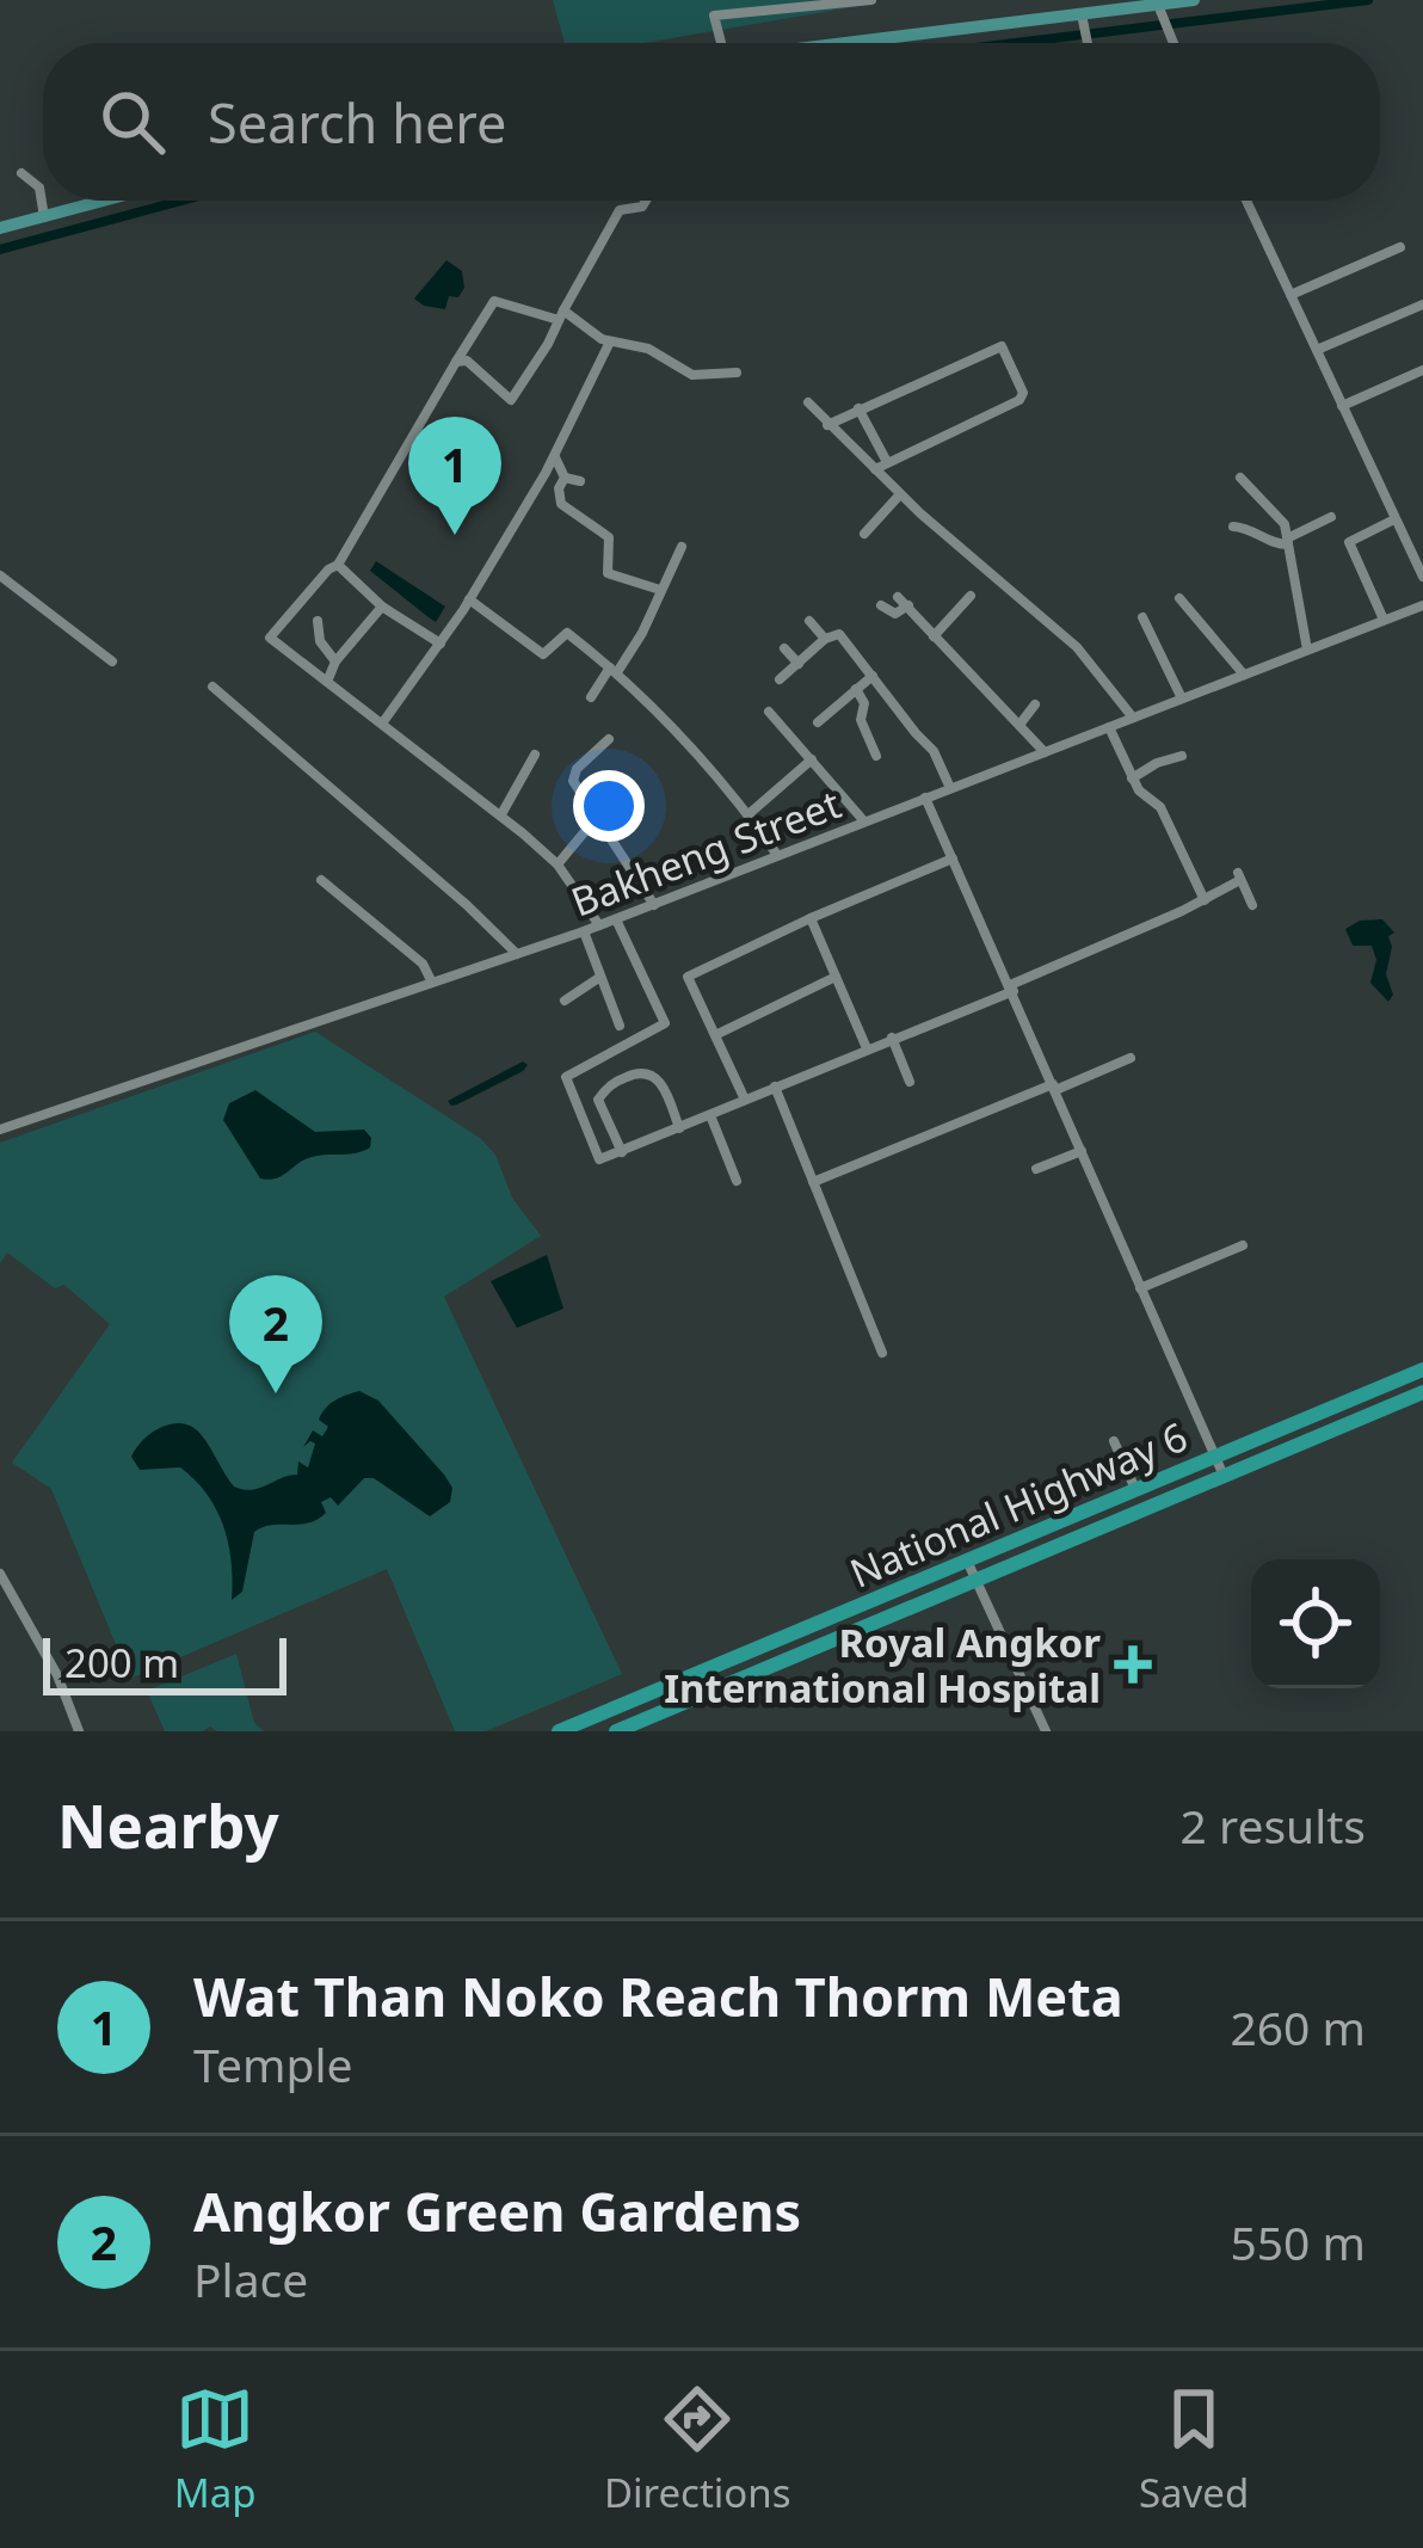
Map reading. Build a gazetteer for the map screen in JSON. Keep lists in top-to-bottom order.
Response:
{
  "streets": {
    "highway": ["National Highway 6"],
    "street": ["Bakheng Street"]
  },
  "places": {
    "health": ["Royal Angkor International Hospital"]
  },
  "scale_bar": "200 m",
  "page": {
    "search": "Search here",
    "pins": ["1", "2"],
    "scale": "200 m",
    "heading": ["Nearby", "2 results"],
    "list": [
      {
        "mark": "1",
        "name": "Wat Than Noko Reach Thorm Meta",
        "note": "Temple",
        "value": "260 m"
      },
      {
        "mark": "2",
        "name": "Angkor Green Gardens",
        "note": "Place",
        "value": "550 m"
      }
    ],
    "nav": ["Map", "Directions", "Saved"]
  }
}
